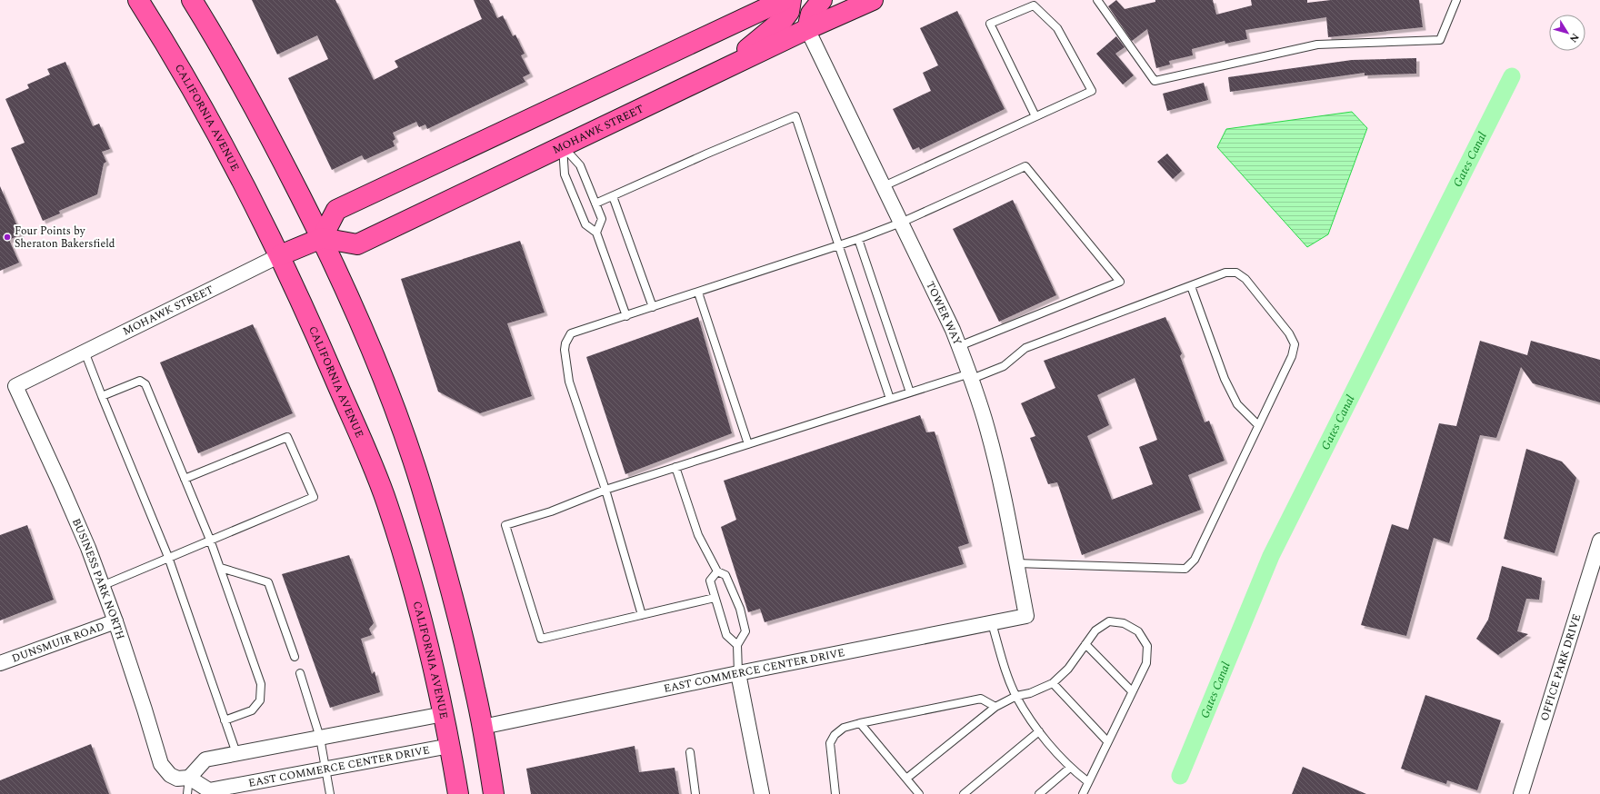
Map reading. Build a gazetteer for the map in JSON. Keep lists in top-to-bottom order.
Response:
{
  "streets": {
    "main road": ["CALIFORNIA AVENUE", "MOHAWK STREET"],
    "street": [
      "TOWER WAY",
      "BUSINESS PARK NORTH",
      "DUNSMUIR ROAD",
      "OFFICE PARK DRIVE",
      "EAST COMMERCE CENTER DRIVE"
    ]
  },
  "crossings": [
    ["CALIFORNIA AVENUE", "MOHAWK STREET"],
    ["CALIFORNIA AVENUE", "EAST COMMERCE CENTER DRIVE"],
    ["MOHAWK STREET", "TOWER WAY"],
    ["MOHAWK STREET", "BUSINESS PARK NORTH"],
    ["TOWER WAY", "EAST COMMERCE CENTER DRIVE"],
    ["BUSINESS PARK NORTH", "DUNSMUIR ROAD"],
    ["BUSINESS PARK NORTH", "EAST COMMERCE CENTER DRIVE"]
  ],
  "water": ["Gates Canal"],
  "places": ["Four Points by Sheraton Bakersfield"],
  "north": "bottom right"
}
